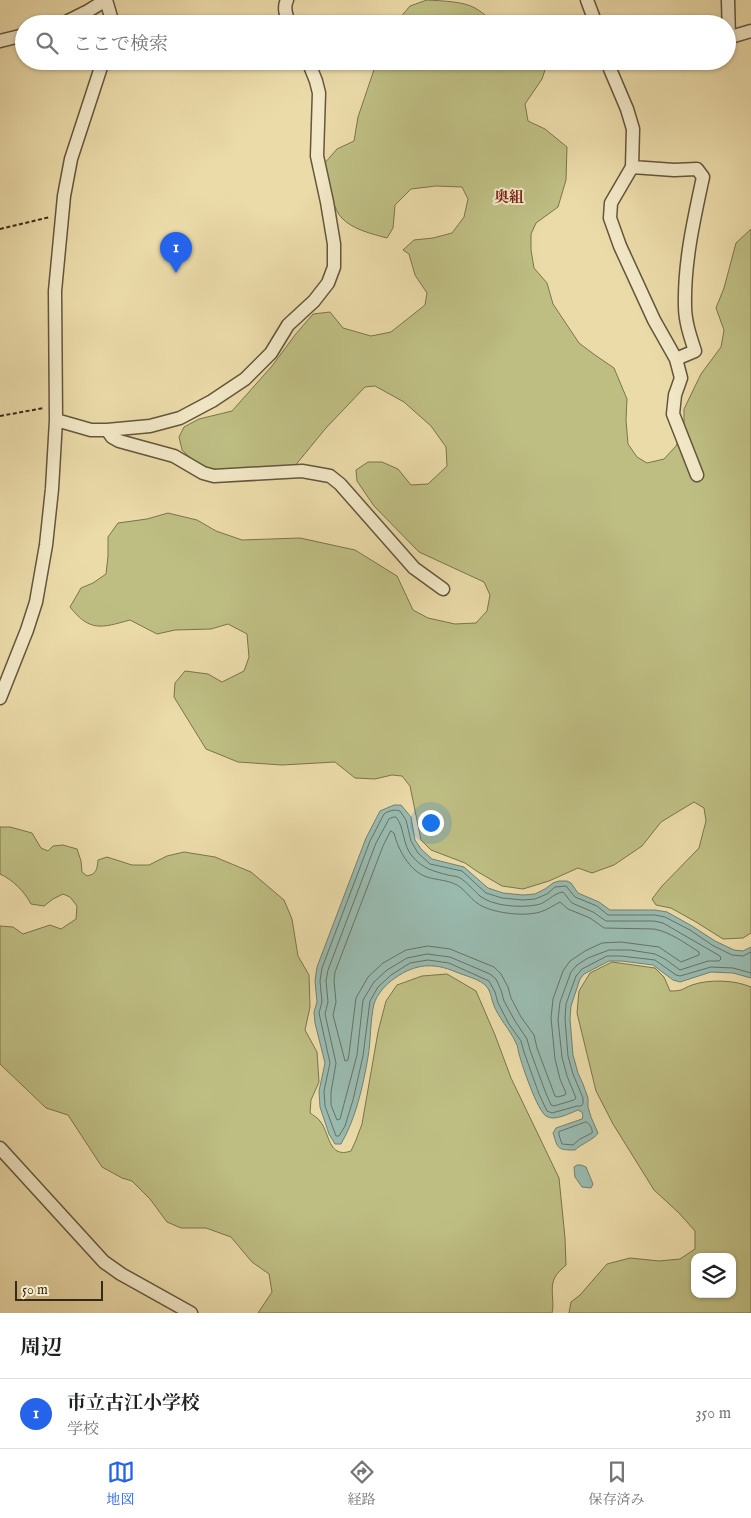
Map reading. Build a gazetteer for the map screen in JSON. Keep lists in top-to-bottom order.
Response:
{
  "districts": ["奥組"],
  "scale_bar": "50 m",
  "page": {
    "search": "ここで検索",
    "pins": "1",
    "scale": "50 m",
    "heading": "周辺",
    "list": [
      {
        "mark": "1",
        "name": "市立古江小学校",
        "note": "学校",
        "value": "350 m"
      }
    ],
    "nav": ["地図", "経路", "保存済み"]
  }
}
